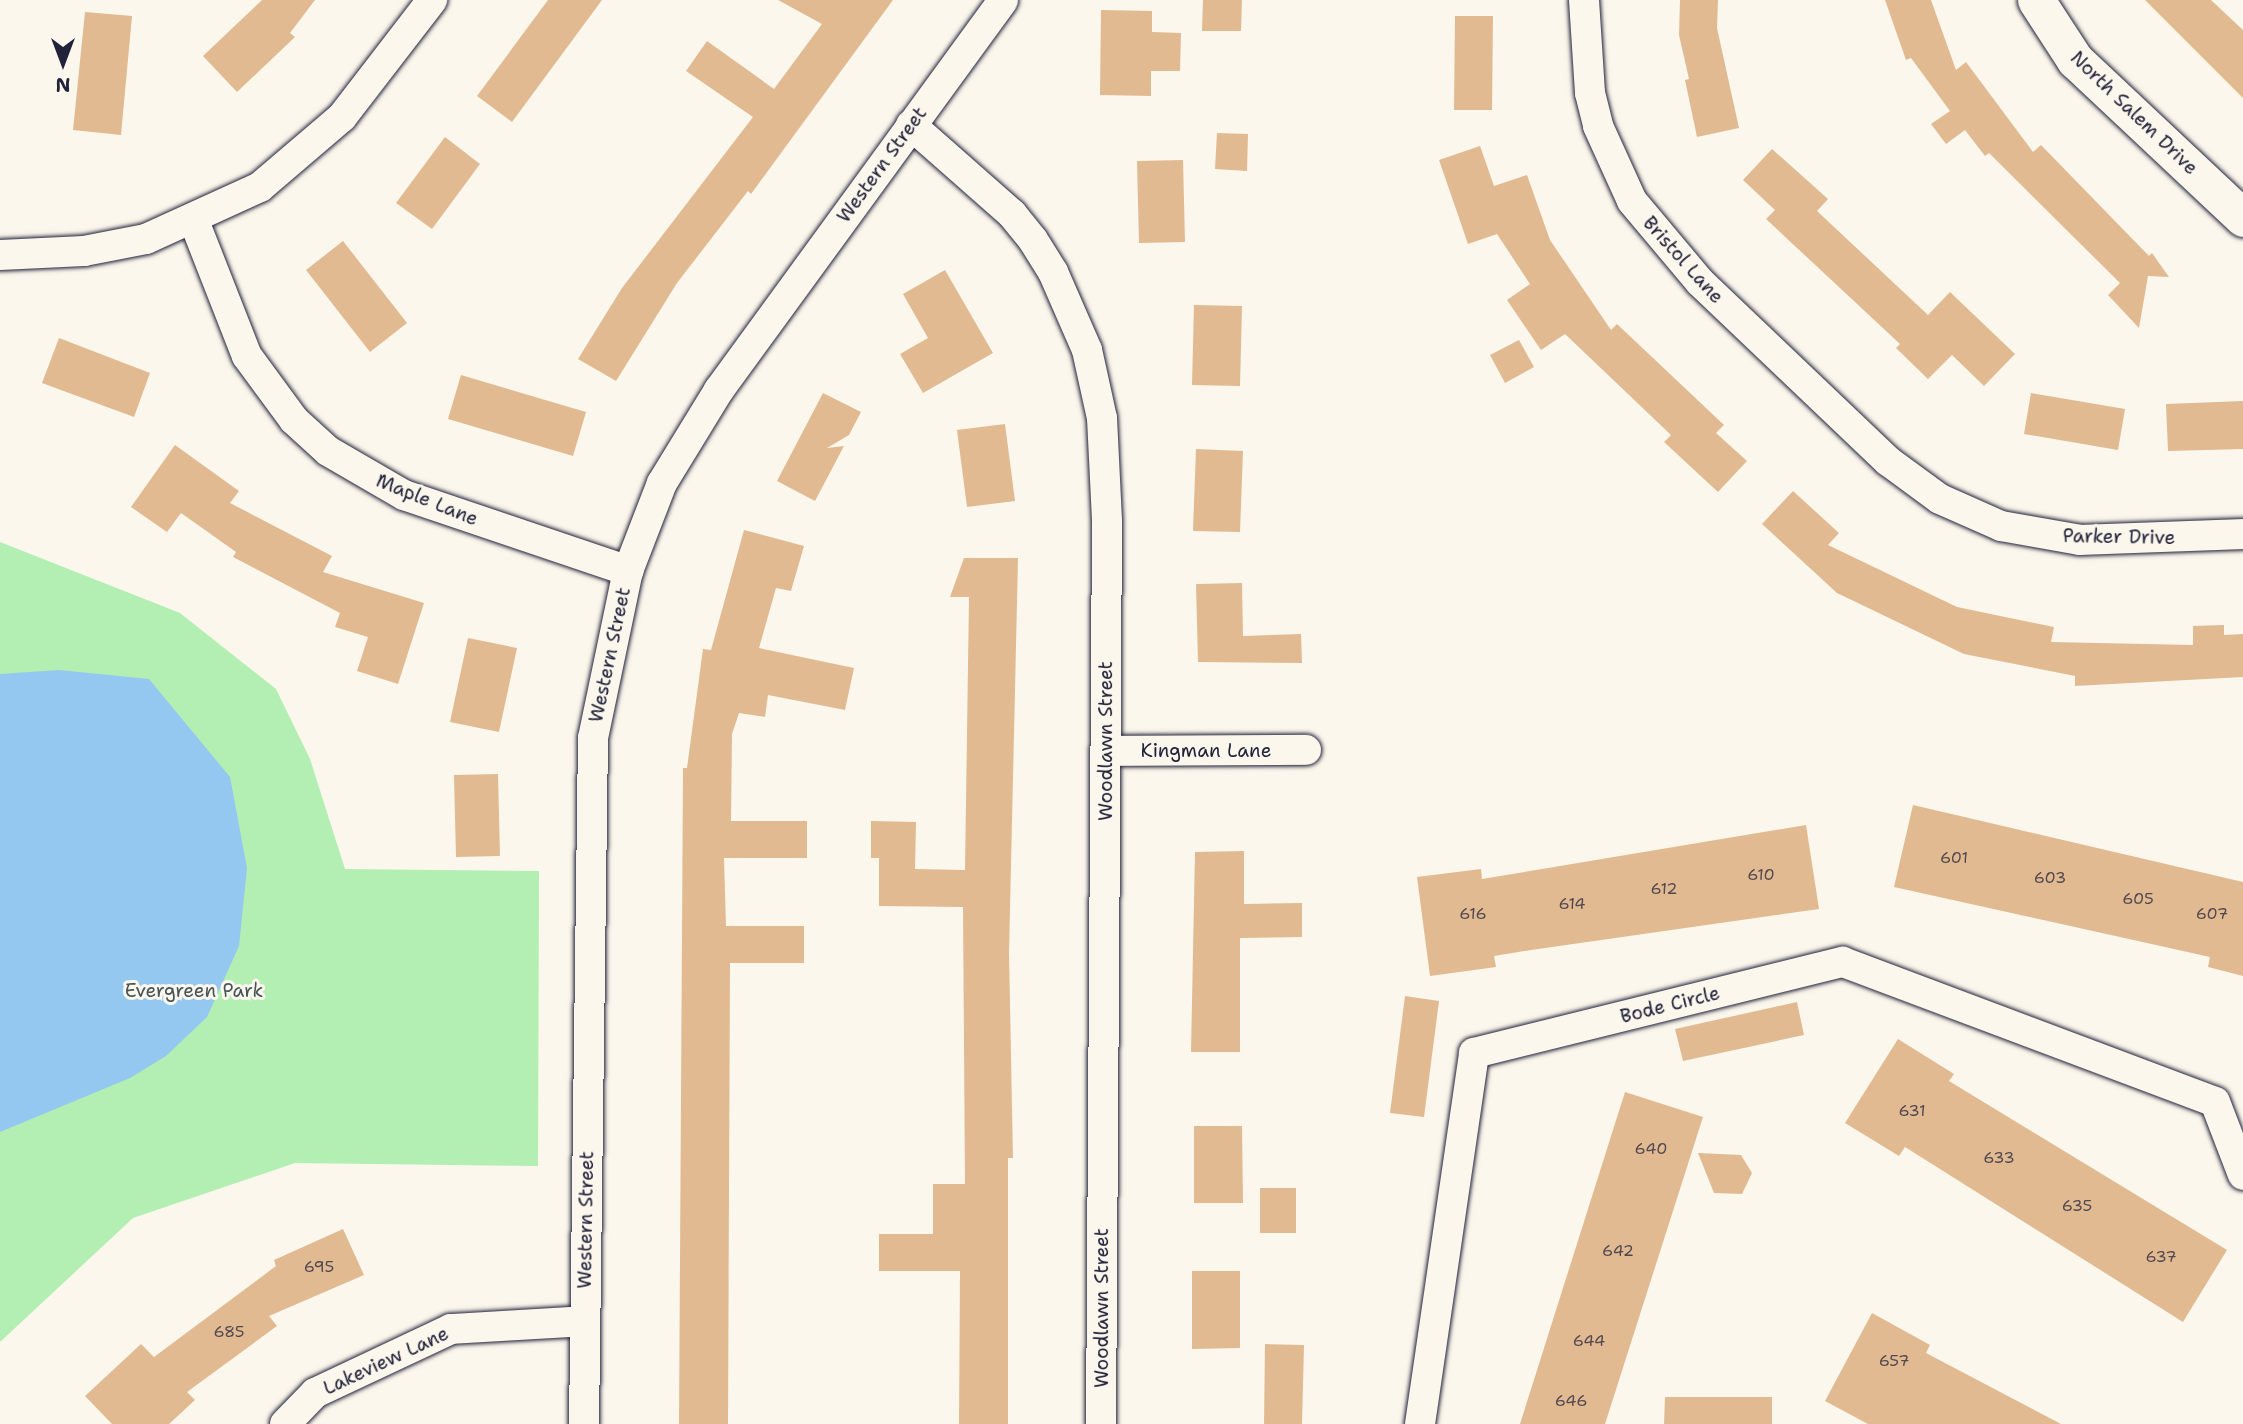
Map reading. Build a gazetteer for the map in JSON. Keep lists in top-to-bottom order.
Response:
{
  "streets": {
    "street": [
      "North Salem Drive",
      "Western Street",
      "Bristol Lane",
      "Maple Lane",
      "Parker Drive",
      "Woodlawn Street",
      "Kingman Lane",
      "Bode Circle",
      "Lakeview Lane"
    ]
  },
  "crossings": [
    ["Western Street", "Maple Lane"],
    ["Western Street", "Woodlawn Street"],
    ["Western Street", "Lakeview Lane"],
    ["Bristol Lane", "Parker Drive"],
    ["Woodlawn Street", "Kingman Lane"]
  ],
  "parks": ["Evergreen Park"],
  "house_numbers": [
    "601",
    "610",
    "603",
    "612",
    "605",
    "614",
    "616",
    "607",
    "631",
    "640",
    "633",
    "635",
    "642",
    "637",
    "695",
    "685",
    "644",
    "657",
    "646"
  ],
  "north": "bottom"
}
